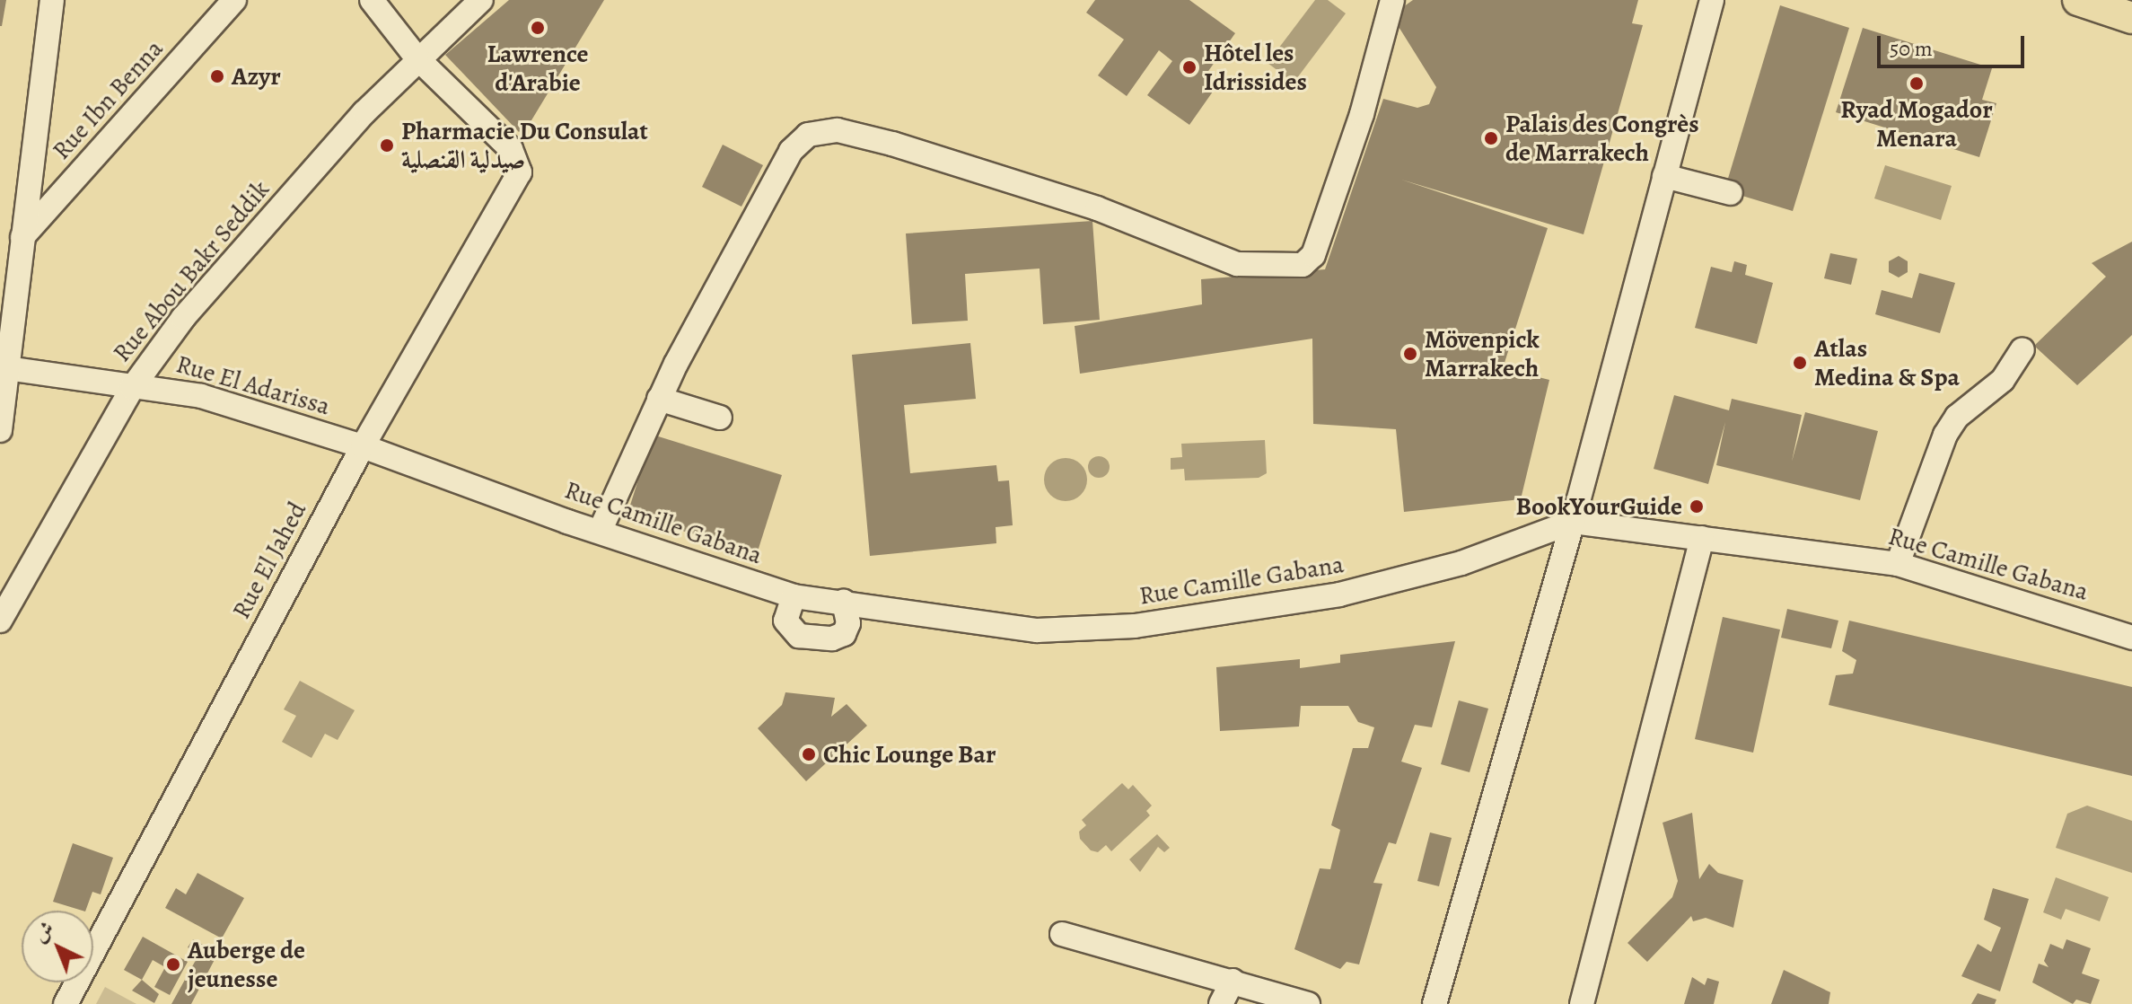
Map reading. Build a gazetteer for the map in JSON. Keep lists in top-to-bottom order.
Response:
{
  "streets": {
    "street": [
      "Rue Ibn Benna",
      "Rue Abou Bakr Seddik",
      "Rue El Adarissa",
      "Rue Camille Gabana",
      "Rue El Jahed"
    ]
  },
  "crossings": [
    ["Rue Abou Bakr Seddik", "Rue El Adarissa"],
    ["Rue Abou Bakr Seddik", "Rue El Jahed"],
    ["Rue El Adarissa", "Rue Camille Gabana"],
    ["Rue El Adarissa", "Rue El Jahed"],
    ["Rue Camille Gabana", "Rue El Jahed"]
  ],
  "places": [
    "Lawrence d'Arabie",
    "Hôtel les Idrissides",
    "Azyr",
    "Ryad Mogador Menara",
    "Palais des Congrès de Marrakech",
    "Pharmacie Du Consulat صيدلية القنصلية",
    "Mövenpick Marrakech",
    "Atlas Medina & Spa",
    "BookYourGuide",
    "Chic Lounge Bar",
    "Auberge de jeunesse"
  ],
  "scale_bar": "50 m",
  "north": "top left"
}
